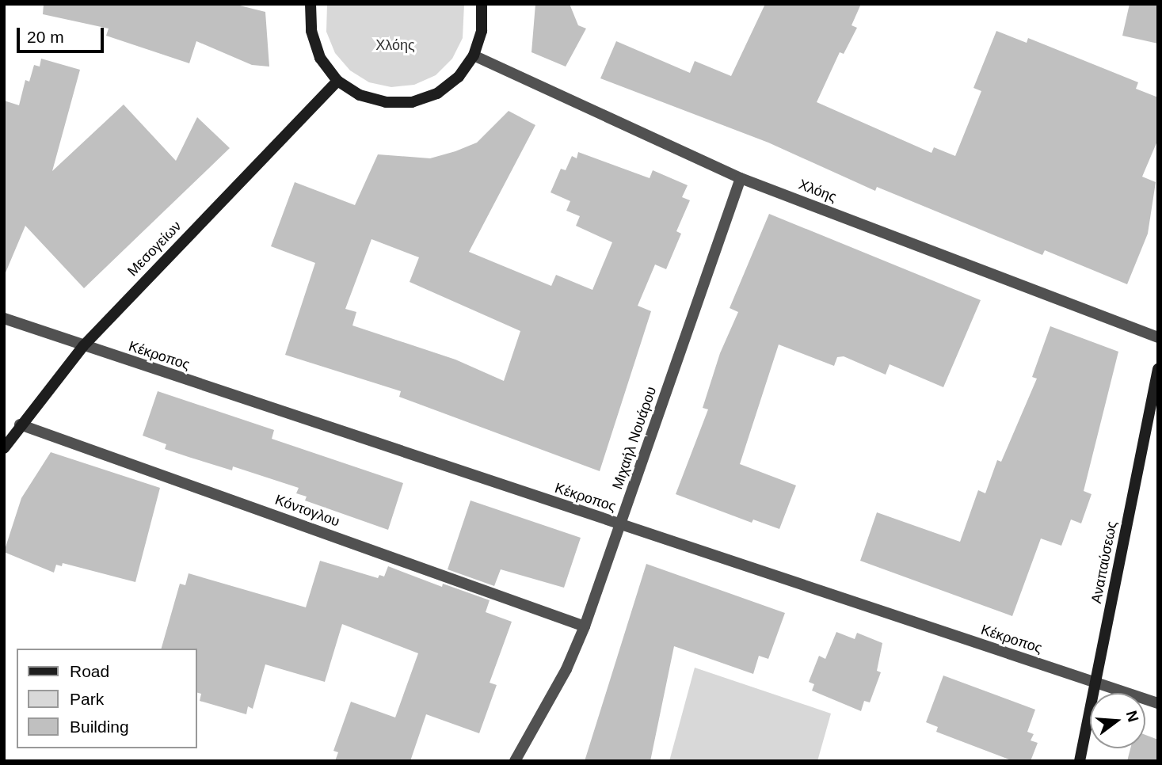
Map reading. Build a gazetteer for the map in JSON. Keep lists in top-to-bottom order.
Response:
{
  "streets": {
    "street": [
      "Χλόης",
      "Μεσογείων",
      "Κέκροπος",
      "Μιχαήλ Νουάρου",
      "Κόντογλου",
      "Αναπαύσεως"
    ]
  },
  "crossings": [
    ["Χλόης", "Μιχαήλ Νουάρου"],
    ["Μεσογείων", "Κέκροπος"],
    ["Μεσογείων", "Κόντογλου"],
    ["Κέκροπος", "Μιχαήλ Νουάρου"],
    ["Κέκροπος", "Αναπαύσεως"],
    ["Μιχαήλ Νουάρου", "Κόντογλου"]
  ],
  "parks": ["Χλόης"],
  "legend": ["Road", "Park", "Building"],
  "scale_bar": "20 m",
  "north": "right"
}
